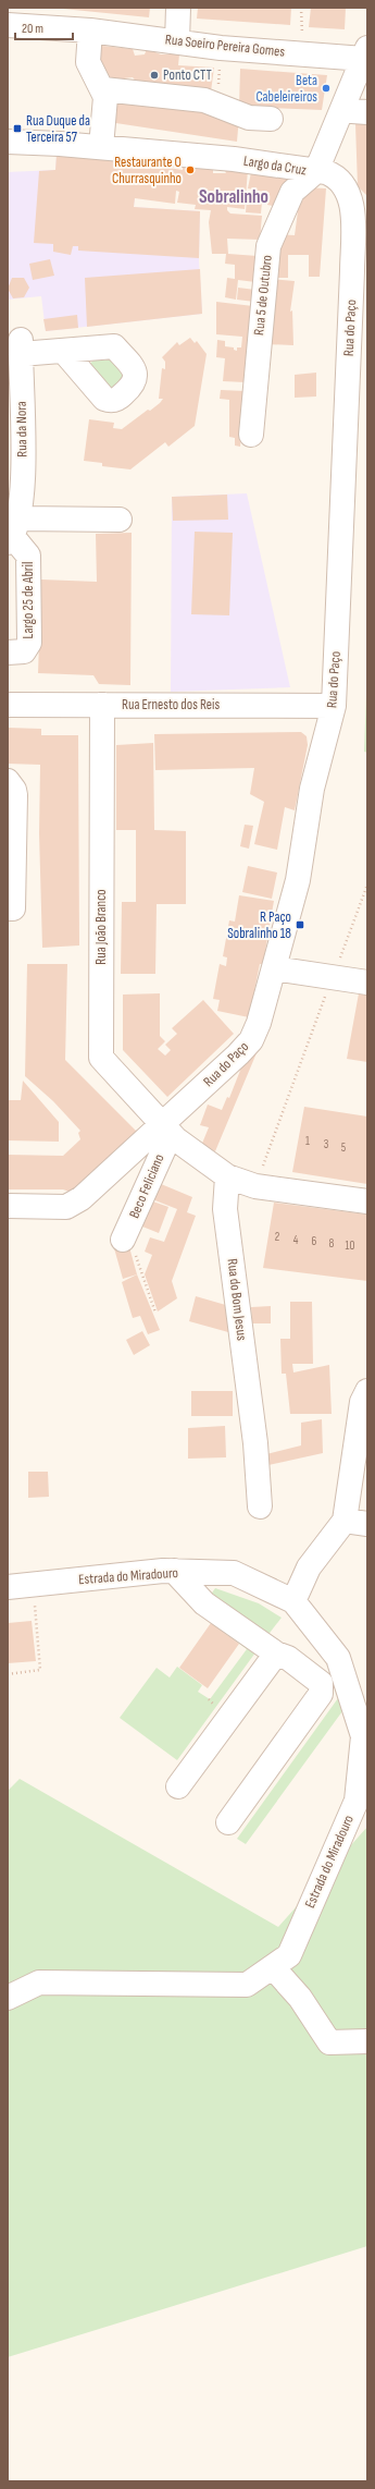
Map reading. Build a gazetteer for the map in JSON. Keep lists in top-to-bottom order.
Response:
{
  "streets": {
    "street": [
      "Rua Soeiro Pereira Gomes",
      "Largo da Cruz",
      "Rua 5 de Outubro",
      "Rua do Paço",
      "Rua da Nora",
      "Largo 25 de Abril",
      "Rua Ernesto dos Reis",
      "Rua João Branco",
      "Beco Feliciano",
      "Rua do Bom Jesus",
      "Estrada do Miradouro"
    ]
  },
  "crossings": [
    ["Largo da Cruz", "Rua 5 de Outubro"],
    ["Largo da Cruz", "Rua do Paço"],
    ["Rua do Paço", "Rua Ernesto dos Reis"],
    ["Rua do Paço", "Rua João Branco"],
    ["Rua do Paço", "Beco Feliciano"],
    ["Rua da Nora", "Largo 25 de Abril"],
    ["Rua Ernesto dos Reis", "Rua João Branco"],
    ["Rua João Branco", "Beco Feliciano"]
  ],
  "districts": ["Sobralinho"],
  "places": {
    "other": ["Ponto CTT", "Beta Cabeleireiros", "Restaurante O Churrasquinho"],
    "transit": ["Rua Duque da Terceira 57", "R Paço Sobralinho 18"]
  },
  "house_numbers": [
    "1",
    "3",
    "5",
    "2",
    "4",
    "6",
    "8",
    "10"
  ],
  "scale_bar": "20 m"
}
